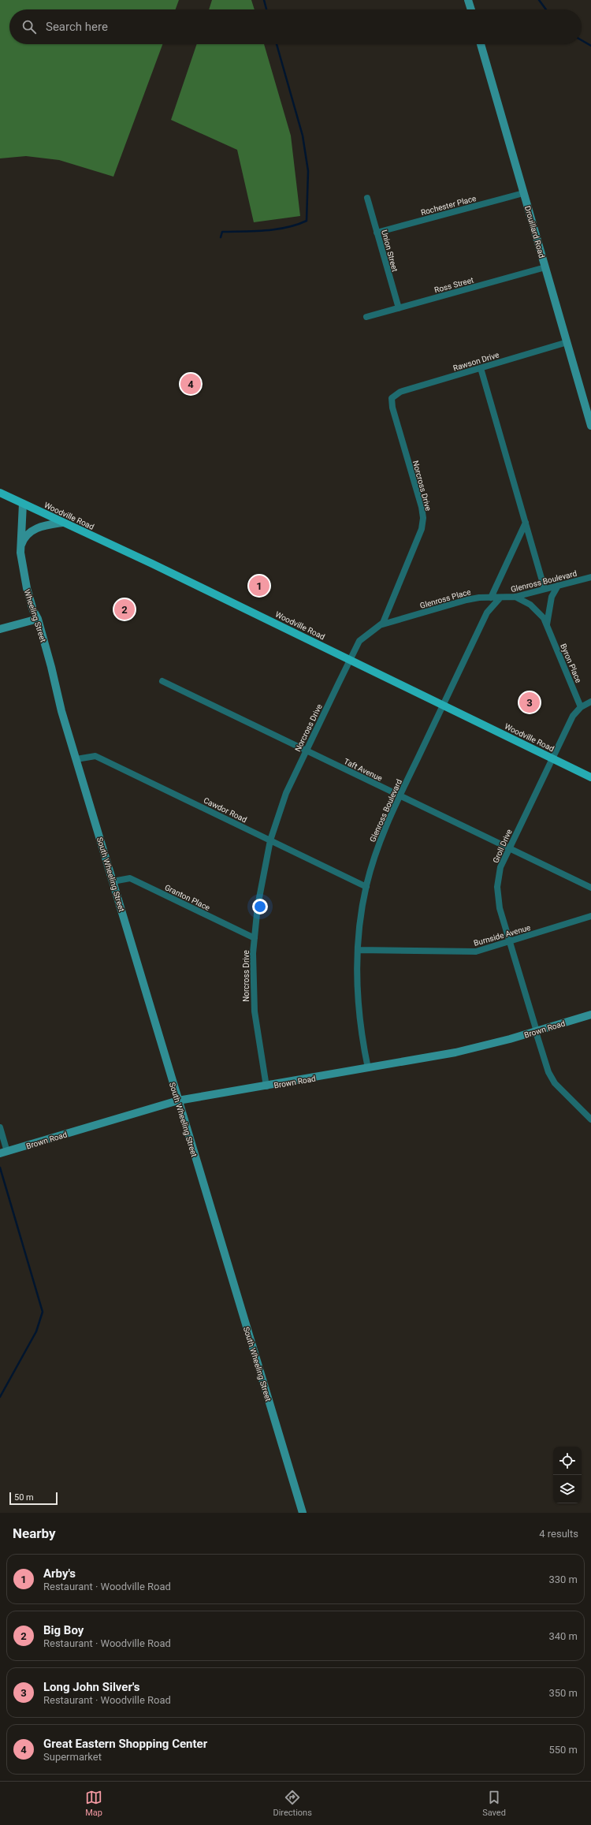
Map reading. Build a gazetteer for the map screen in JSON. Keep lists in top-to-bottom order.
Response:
{
  "streets": {
    "main road": ["Woodville Road"],
    "street": [
      "Rochester Place",
      "Drouillard Road",
      "Union Street",
      "Ross Street",
      "Rawson Drive",
      "Norcross Drive",
      "Glenross Boulevard",
      "Glenross Place",
      "Wheeling Street",
      "Byron Place",
      "Taft Avenue",
      "Cawdor Road",
      "Groll Drive",
      "South Wheeling Street",
      "Granton Place",
      "Burnside Avenue",
      "Brown Road"
    ]
  },
  "crossings": [
    ["Rochester Place", "Drouillard Road"],
    ["Rochester Place", "Union Street"],
    ["Drouillard Road", "Ross Street"],
    ["Drouillard Road", "Rawson Drive"],
    ["Union Street", "Ross Street"],
    ["Rawson Drive", "Norcross Drive"],
    ["Norcross Drive", "Woodville Road"],
    ["Norcross Drive", "Glenross Place"],
    ["Norcross Drive", "Taft Avenue"],
    ["Norcross Drive", "Cawdor Road"],
    ["Norcross Drive", "Granton Place"],
    ["Norcross Drive", "Brown Road"],
    ["Woodville Road", "Glenross Boulevard"],
    ["Woodville Road", "Wheeling Street"],
    ["Woodville Road", "Groll Drive"],
    ["Glenross Boulevard", "Glenross Place"],
    ["Glenross Boulevard", "Byron Place"],
    ["Glenross Boulevard", "Taft Avenue"],
    ["Glenross Boulevard", "Cawdor Road"],
    ["Glenross Boulevard", "Burnside Avenue"],
    ["Glenross Boulevard", "Brown Road"],
    ["Wheeling Street", "South Wheeling Street"],
    ["Byron Place", "Groll Drive"],
    ["Taft Avenue", "Groll Drive"],
    ["Cawdor Road", "South Wheeling Street"],
    ["Groll Drive", "Burnside Avenue"],
    ["Groll Drive", "Brown Road"],
    ["South Wheeling Street", "Granton Place"],
    ["South Wheeling Street", "Brown Road"]
  ],
  "scale_bar": "50 m",
  "page": {
    "search": "Search here",
    "pins": [
      "4",
      "1",
      "2",
      "3"
    ],
    "scale": "50 m",
    "heading": ["Nearby", "4 results"],
    "list": [
      {
        "mark": "1",
        "name": "Arby's",
        "note": "Restaurant · Woodville Road",
        "value": "330 m"
      },
      {
        "mark": "2",
        "name": "Big Boy",
        "note": "Restaurant · Woodville Road",
        "value": "340 m"
      },
      {
        "mark": "3",
        "name": "Long John Silver's",
        "note": "Restaurant · Woodville Road",
        "value": "350 m"
      },
      {
        "mark": "4",
        "name": "Great Eastern Shopping Center",
        "note": "Supermarket",
        "value": "550 m"
      }
    ],
    "nav": ["Map", "Directions", "Saved"]
  }
}
